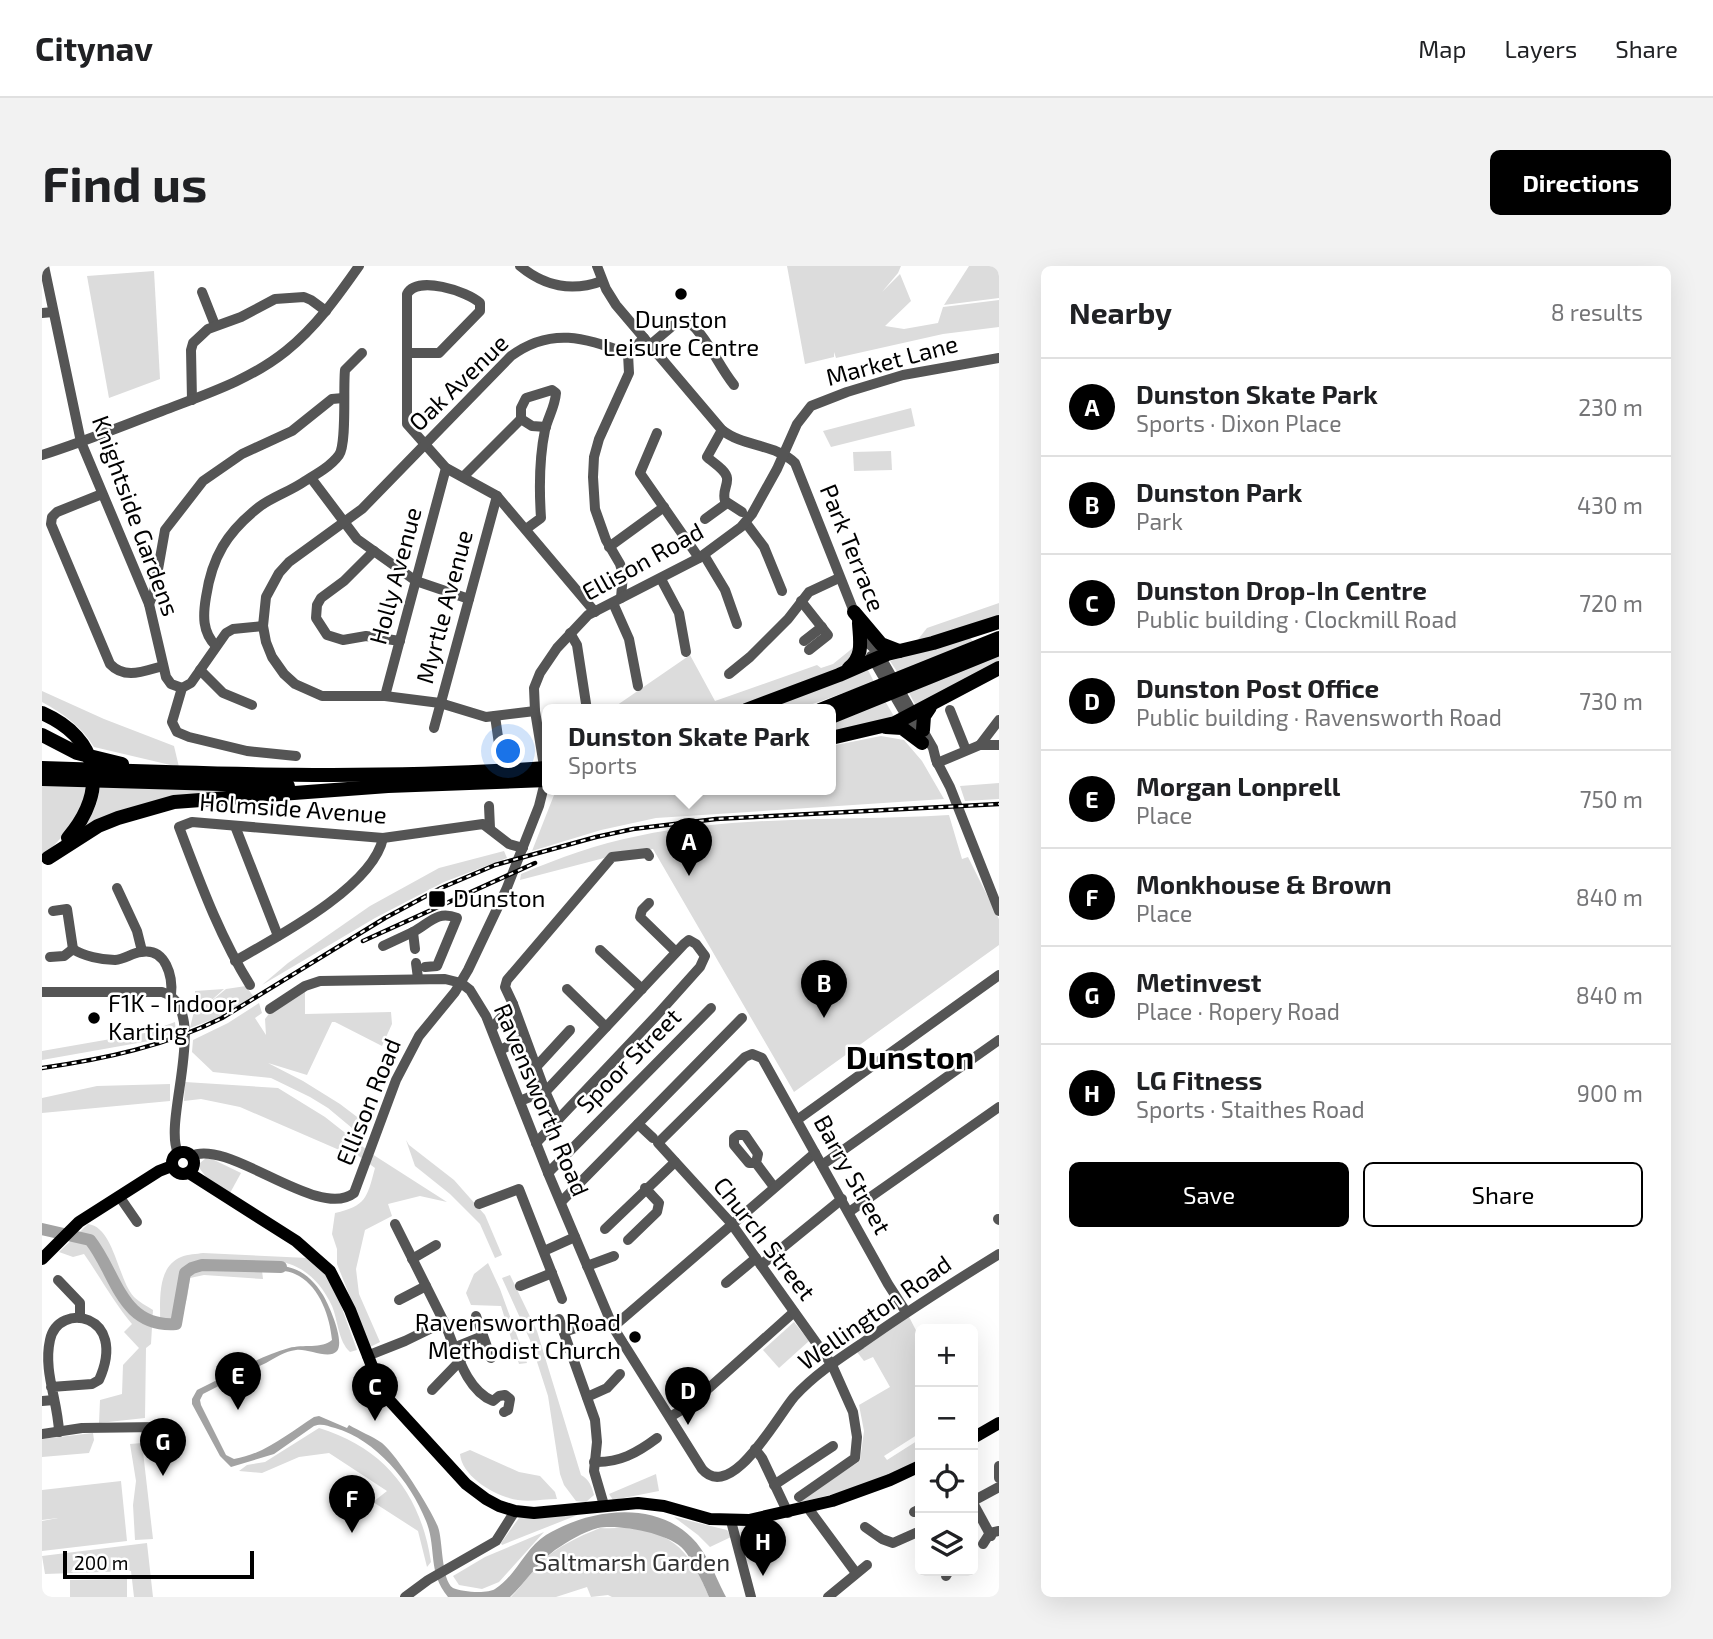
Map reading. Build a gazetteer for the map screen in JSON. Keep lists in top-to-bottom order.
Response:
{
  "streets": {
    "street": [
      "Market Lane",
      "Oak Avenue",
      "Knightside Gardens",
      "Park Terrace",
      "Ellison Road",
      "Holly Avenue",
      "Myrtle Avenue",
      "Holmside Avenue",
      "Spoor Street",
      "Ravensworth Road",
      "Barry Street",
      "Church Street",
      "Wellington Road"
    ]
  },
  "crossings": [
    ["Market Lane", "Park Terrace"],
    ["Market Lane", "Ellison Road"],
    ["Park Terrace", "Ellison Road"],
    ["Ellison Road", "Ravensworth Road"],
    ["Spoor Street", "Ravensworth Road"],
    ["Ravensworth Road", "Wellington Road"],
    ["Barry Street", "Church Street"],
    ["Barry Street", "Wellington Road"],
    ["Church Street", "Wellington Road"]
  ],
  "districts": ["Dunston"],
  "parks": ["Saltmarsh Garden"],
  "places": {
    "other": ["Dunston Leisure Centre", "F1K - Indoor Karting", "Ravensworth Road Methodist Church"],
    "transit": ["Dunston"]
  },
  "scale_bar": "200 m",
  "page": {
    "header": "Citynav",
    "nav": ["Map", "Layers", "Share"],
    "buttons": [
      "Directions",
      ["Save", "Share"]
    ],
    "title": "Find us",
    "heading": ["Nearby", "8 results"],
    "list": [
      {
        "mark": "A",
        "name": "Dunston Skate Park",
        "note": "Sports · Dixon Place",
        "value": "230 m"
      },
      {
        "mark": "B",
        "name": "Dunston Park",
        "note": "Park",
        "value": "430 m"
      },
      {
        "mark": "C",
        "name": "Dunston Drop-In Centre",
        "note": "Public building · Clockmill Road",
        "value": "720 m"
      },
      {
        "mark": "D",
        "name": "Dunston Post Office",
        "note": "Public building · Ravensworth Road",
        "value": "730 m"
      },
      {
        "mark": "E",
        "name": "Morgan Lonprell",
        "note": "Place",
        "value": "750 m"
      },
      {
        "mark": "F",
        "name": "Monkhouse & Brown",
        "note": "Place",
        "value": "840 m"
      },
      {
        "mark": "G",
        "name": "Metinvest",
        "note": "Place · Ropery Road",
        "value": "840 m"
      },
      {
        "mark": "H",
        "name": "LG Fitness",
        "note": "Sports · Staithes Road",
        "value": "900 m"
      }
    ],
    "popup": ["Dunston Skate Park", "Sports"],
    "pins": [
      "A",
      "B",
      "E",
      "C",
      "D",
      "G",
      "F",
      "H"
    ],
    "map_buttons": ["+", "−"],
    "scale": "200 m"
  }
}
